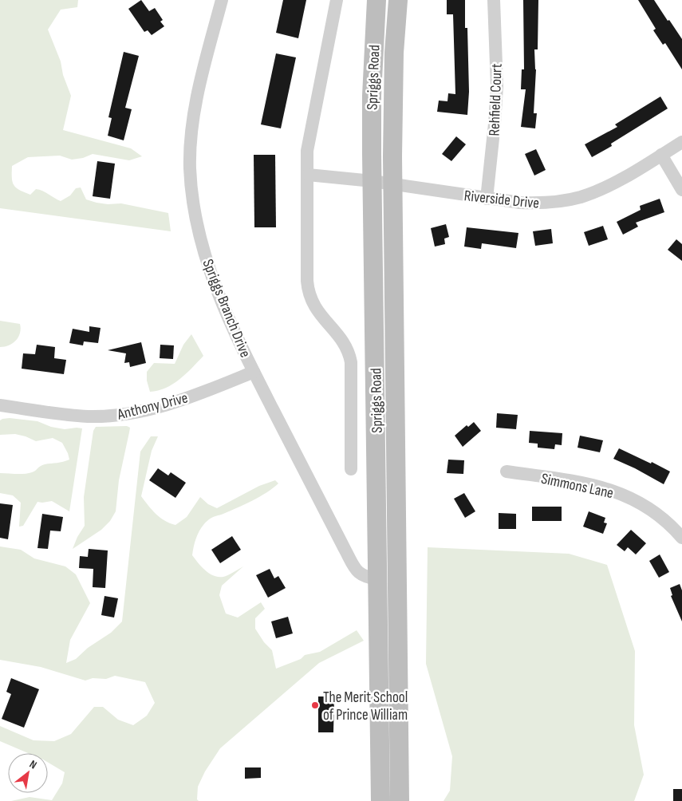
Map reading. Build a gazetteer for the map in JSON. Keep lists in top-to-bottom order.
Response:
{
  "streets": {
    "main road": ["Spriggs Road"],
    "street": [
      "Rehfield Court",
      "Riverside Drive",
      "Spriggs Branch Drive",
      "Anthony Drive",
      "Simmons Lane"
    ]
  },
  "crossings": [
    ["Spriggs Road", "Riverside Drive"],
    ["Spriggs Road", "Spriggs Branch Drive"],
    ["Rehfield Court", "Riverside Drive"],
    ["Spriggs Branch Drive", "Anthony Drive"]
  ],
  "places": ["The Merit School of Prince William"],
  "north": "top right"
}
